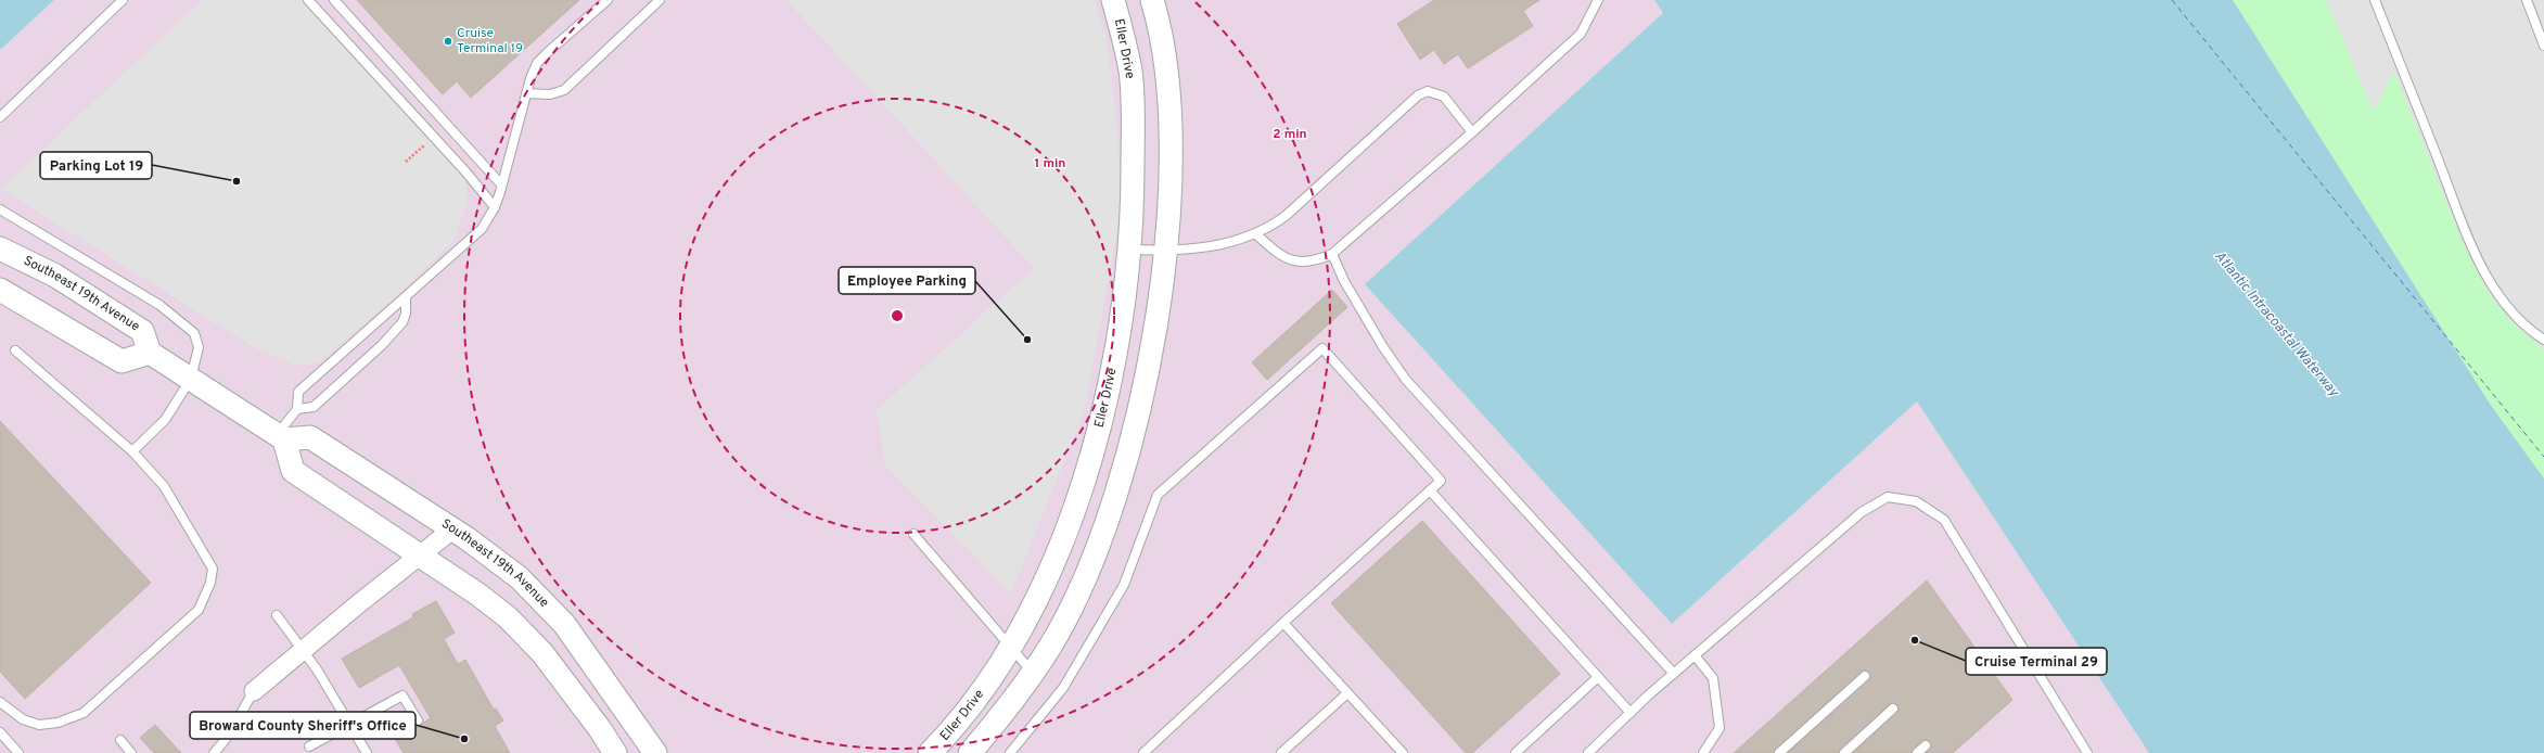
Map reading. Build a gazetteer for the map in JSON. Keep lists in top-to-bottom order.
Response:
{
  "streets": {
    "street": ["Eller Drive", "Southeast 19th Avenue"]
  },
  "water": ["Atlantic Intracoastal Waterway"],
  "places": [
    "Cruise Terminal 19",
    "Parking Lot 19",
    "Employee Parking",
    "Cruise Terminal 29",
    "Broward County Sheriff's Office"
  ],
  "rings": ["2 min", "1 min"]
}
